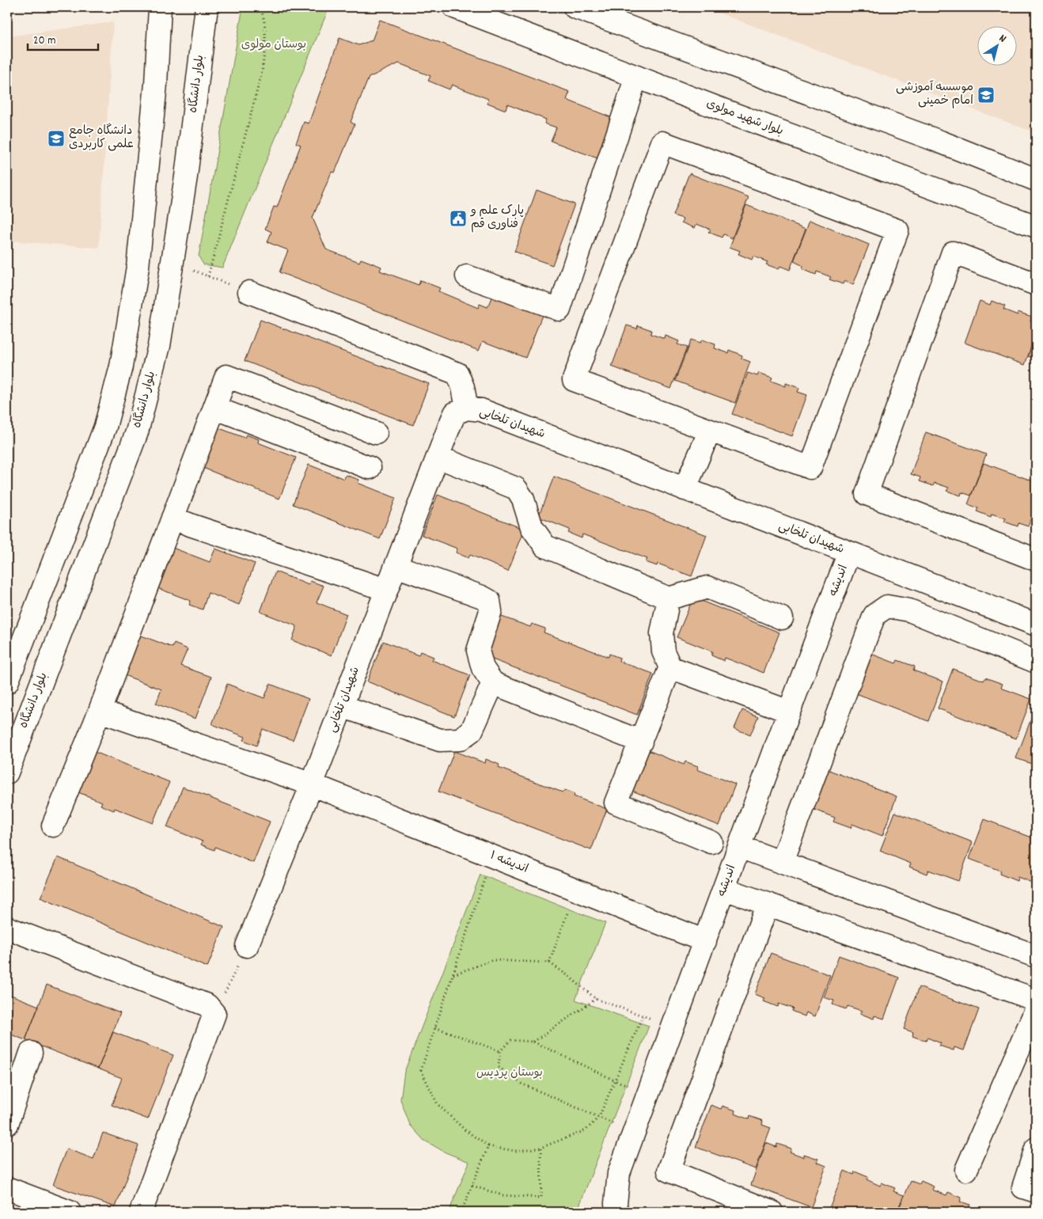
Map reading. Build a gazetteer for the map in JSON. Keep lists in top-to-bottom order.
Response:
{
  "streets": {
    "street": [
      "بلوار دانشگاه",
      "بلوار شهید مولوی",
      "شهیدان تلخابی",
      "انديشه",
      "اندیشه ۱"
    ]
  },
  "crossings": [
    ["شهیدان تلخابی", "انديشه"],
    ["شهیدان تلخابی", "اندیشه ۱"],
    ["انديشه", "اندیشه ۱"]
  ],
  "parks": ["بوستان مولوی", "بوستان پردیس"],
  "places": {
    "school or university": ["موسسه آموزشی امام خمینی", "دانشگاه جامع علمی کاربردی"],
    "public building": ["پارک علم و فناوری قم"]
  },
  "scale_bar": "20 m",
  "north": "top right"
}
